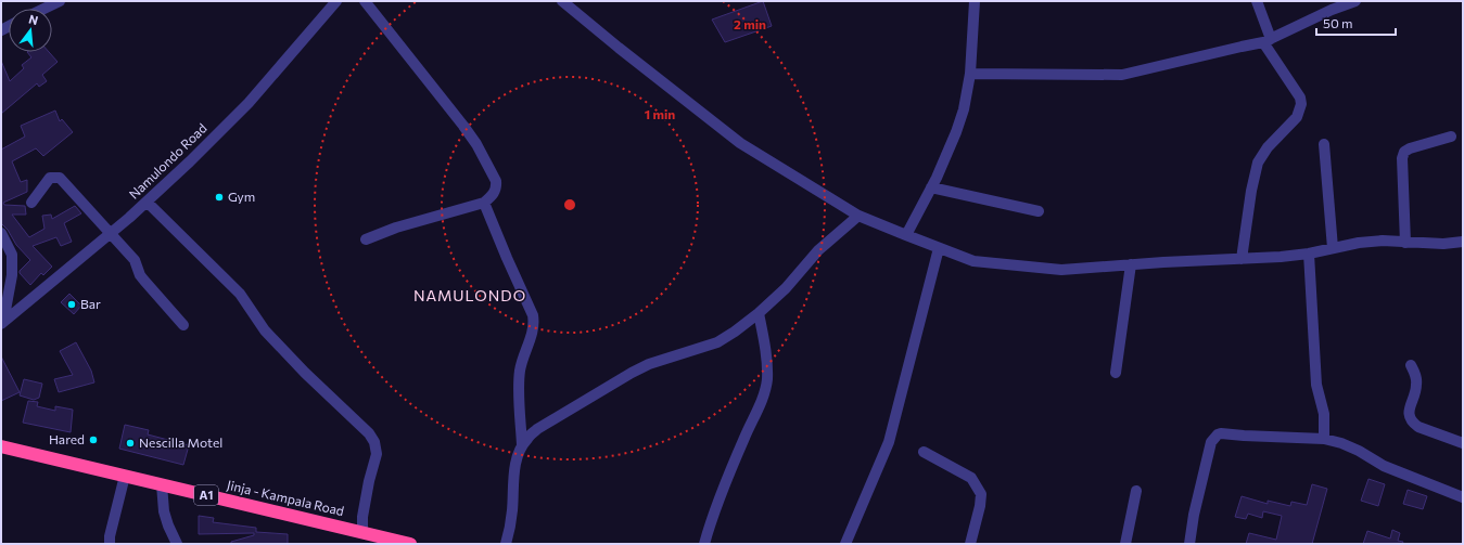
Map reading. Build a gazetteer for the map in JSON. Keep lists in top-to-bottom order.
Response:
{
  "streets": {
    "highway": ["A1", "Jinja - Kampala Road"],
    "street": ["Namulondo Road"]
  },
  "districts": ["NAMULONDO"],
  "places": [
    "Gym",
    "Bar",
    "Hared",
    "Nescilla Motel"
  ],
  "scale_bar": "50 m",
  "north": "top",
  "rings": ["2 min", "1 min"]
}
